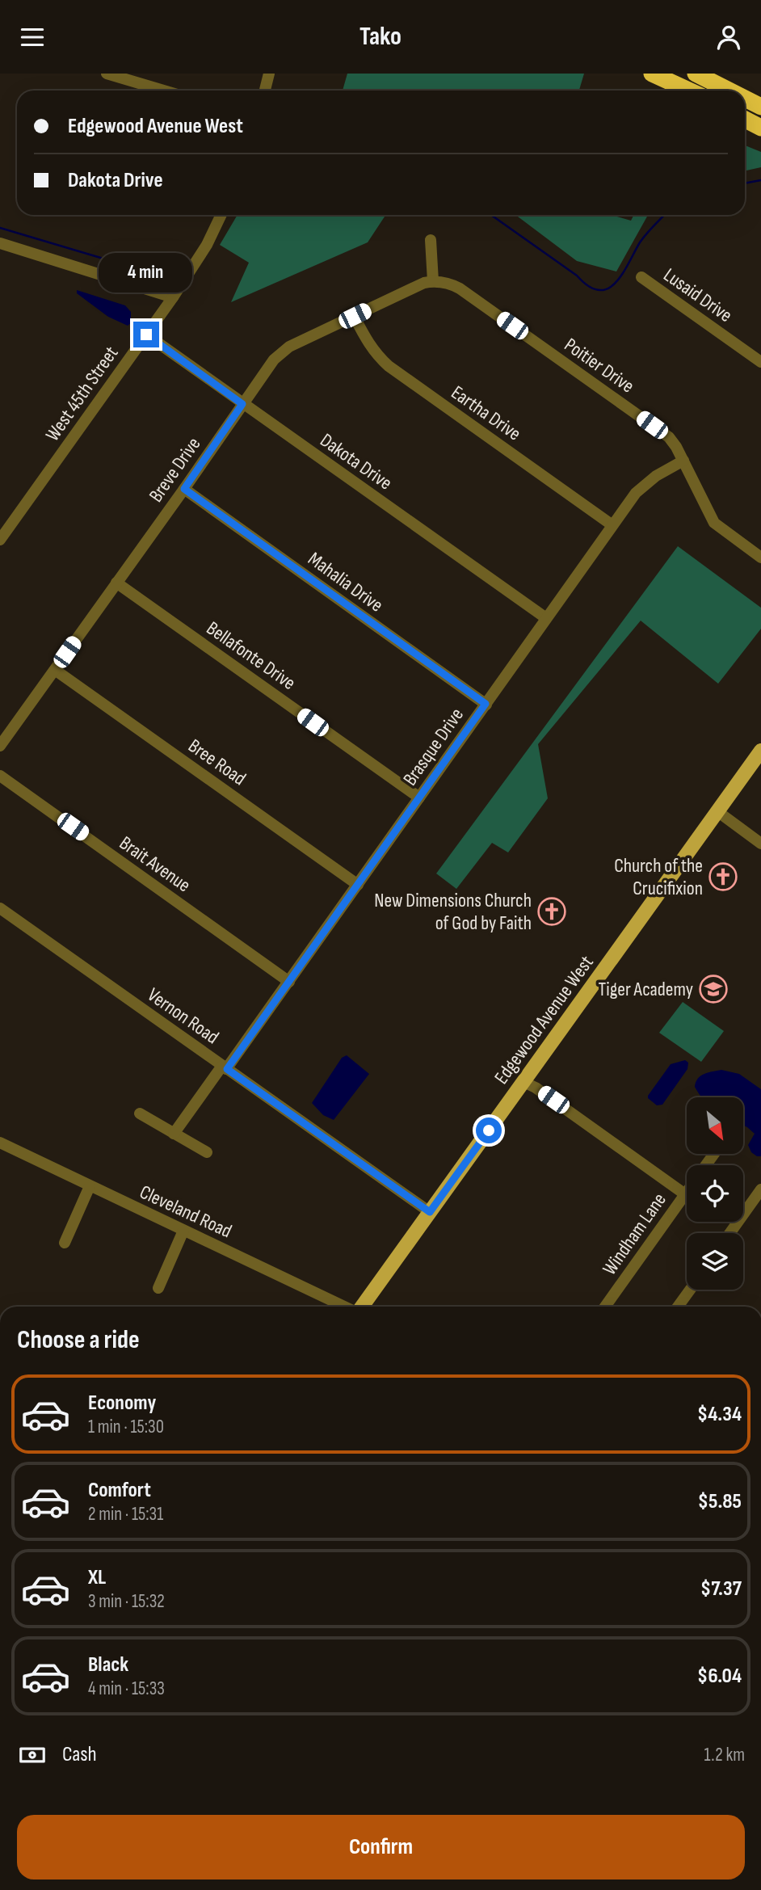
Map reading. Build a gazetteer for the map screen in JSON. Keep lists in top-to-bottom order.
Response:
{
  "streets": {
    "main road": ["Edgewood Avenue West"],
    "street": [
      "Lusaid Drive",
      "Poitier Drive",
      "West 45th Street",
      "Eartha Drive",
      "Dakota Drive",
      "Breve Drive",
      "Mahalia Drive",
      "Bellafonte Drive",
      "Brasque Drive",
      "Bree Road",
      "Brait Avenue",
      "Vernon Road",
      "Cleveland Road",
      "Windham Lane"
    ]
  },
  "crossings": [
    ["Poitier Drive", "Breve Drive"],
    ["Poitier Drive", "Brasque Drive"],
    ["West 45th Street", "Dakota Drive"],
    ["Eartha Drive", "Breve Drive"],
    ["Eartha Drive", "Brasque Drive"],
    ["Dakota Drive", "Breve Drive"],
    ["Dakota Drive", "Brasque Drive"],
    ["Breve Drive", "Mahalia Drive"],
    ["Breve Drive", "Bellafonte Drive"],
    ["Breve Drive", "Bree Road"],
    ["Mahalia Drive", "Brasque Drive"],
    ["Bellafonte Drive", "Brasque Drive"],
    ["Brasque Drive", "Bree Road"],
    ["Brasque Drive", "Brait Avenue"],
    ["Brasque Drive", "Vernon Road"],
    ["Vernon Road", "Edgewood Avenue West"]
  ],
  "places": {
    "church": ["Church of the Crucifixion", "New Dimensions Church of God by Faith"],
    "school or university": ["Tiger Academy"]
  },
  "north": "bottom right",
  "page": {
    "header": "Tako",
    "banner": ["Edgewood Avenue West", "Dakota Drive"],
    "bubble": "4 min",
    "heading": "Choose a ride",
    "list": [
      {
        "name": "Economy",
        "note": "1 min · 15:30",
        "value": "$4.34"
      },
      {
        "name": "Comfort",
        "note": "2 min · 15:31",
        "value": "$5.85"
      },
      {
        "name": "XL",
        "note": "3 min · 15:32",
        "value": "$7.37"
      },
      {
        "name": "Black",
        "note": "4 min · 15:33",
        "value": "$6.04"
      }
    ],
    "pay": ["Cash", "1.2 km"],
    "buttons": "Confirm"
  }
}
